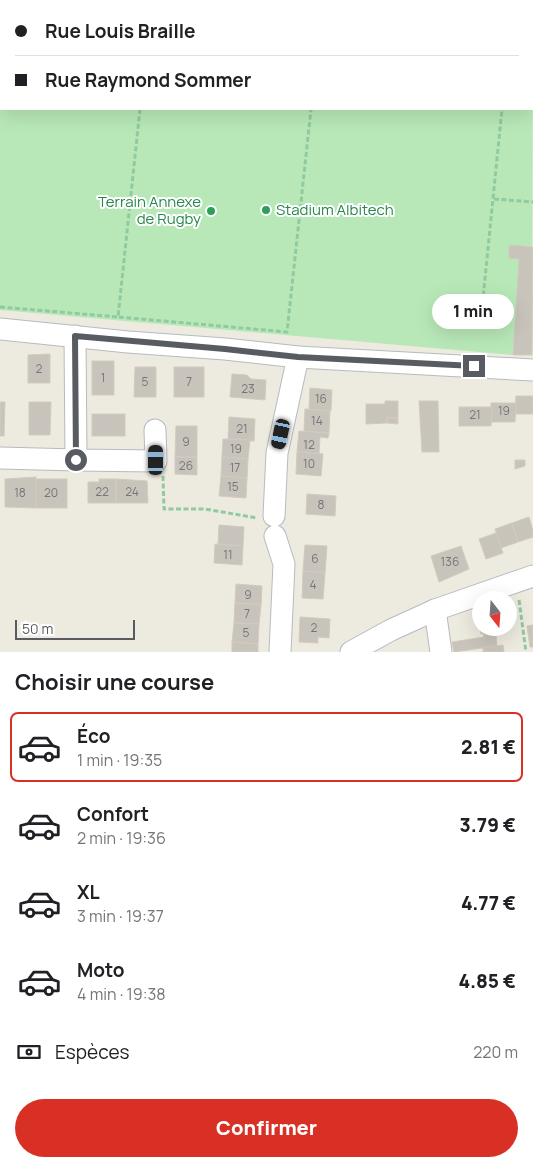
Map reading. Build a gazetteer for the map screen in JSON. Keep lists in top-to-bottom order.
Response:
{
  "places": ["Stadium Albitech", "Terrain Annexe de Rugby"],
  "house_numbers": [
    "2",
    "1",
    "5",
    "7",
    "23",
    "16",
    "19",
    "21",
    "14",
    "21",
    "9",
    "12",
    "19",
    "10",
    "26",
    "17",
    "15",
    "22",
    "24",
    "18",
    "20",
    "8",
    "11",
    "6",
    "136",
    "4",
    "9",
    "7",
    "2",
    "5"
  ],
  "scale_bar": "50 m",
  "north": "bottom",
  "page": {
    "banner": ["Rue Louis Braille", "Rue Raymond Sommer"],
    "bubble": "1 min",
    "scale": "50 m",
    "heading": "Choisir une course",
    "list": [
      {
        "name": "Éco",
        "note": "1 min · 19:35",
        "value": "2.81 €"
      },
      {
        "name": "Confort",
        "note": "2 min · 19:36",
        "value": "3.79 €"
      },
      {
        "name": "XL",
        "note": "3 min · 19:37",
        "value": "4.77 €"
      },
      {
        "name": "Moto",
        "note": "4 min · 19:38",
        "value": "4.85 €"
      }
    ],
    "pay": ["Espèces", "220 m"],
    "buttons": "Confirmer"
  }
}
